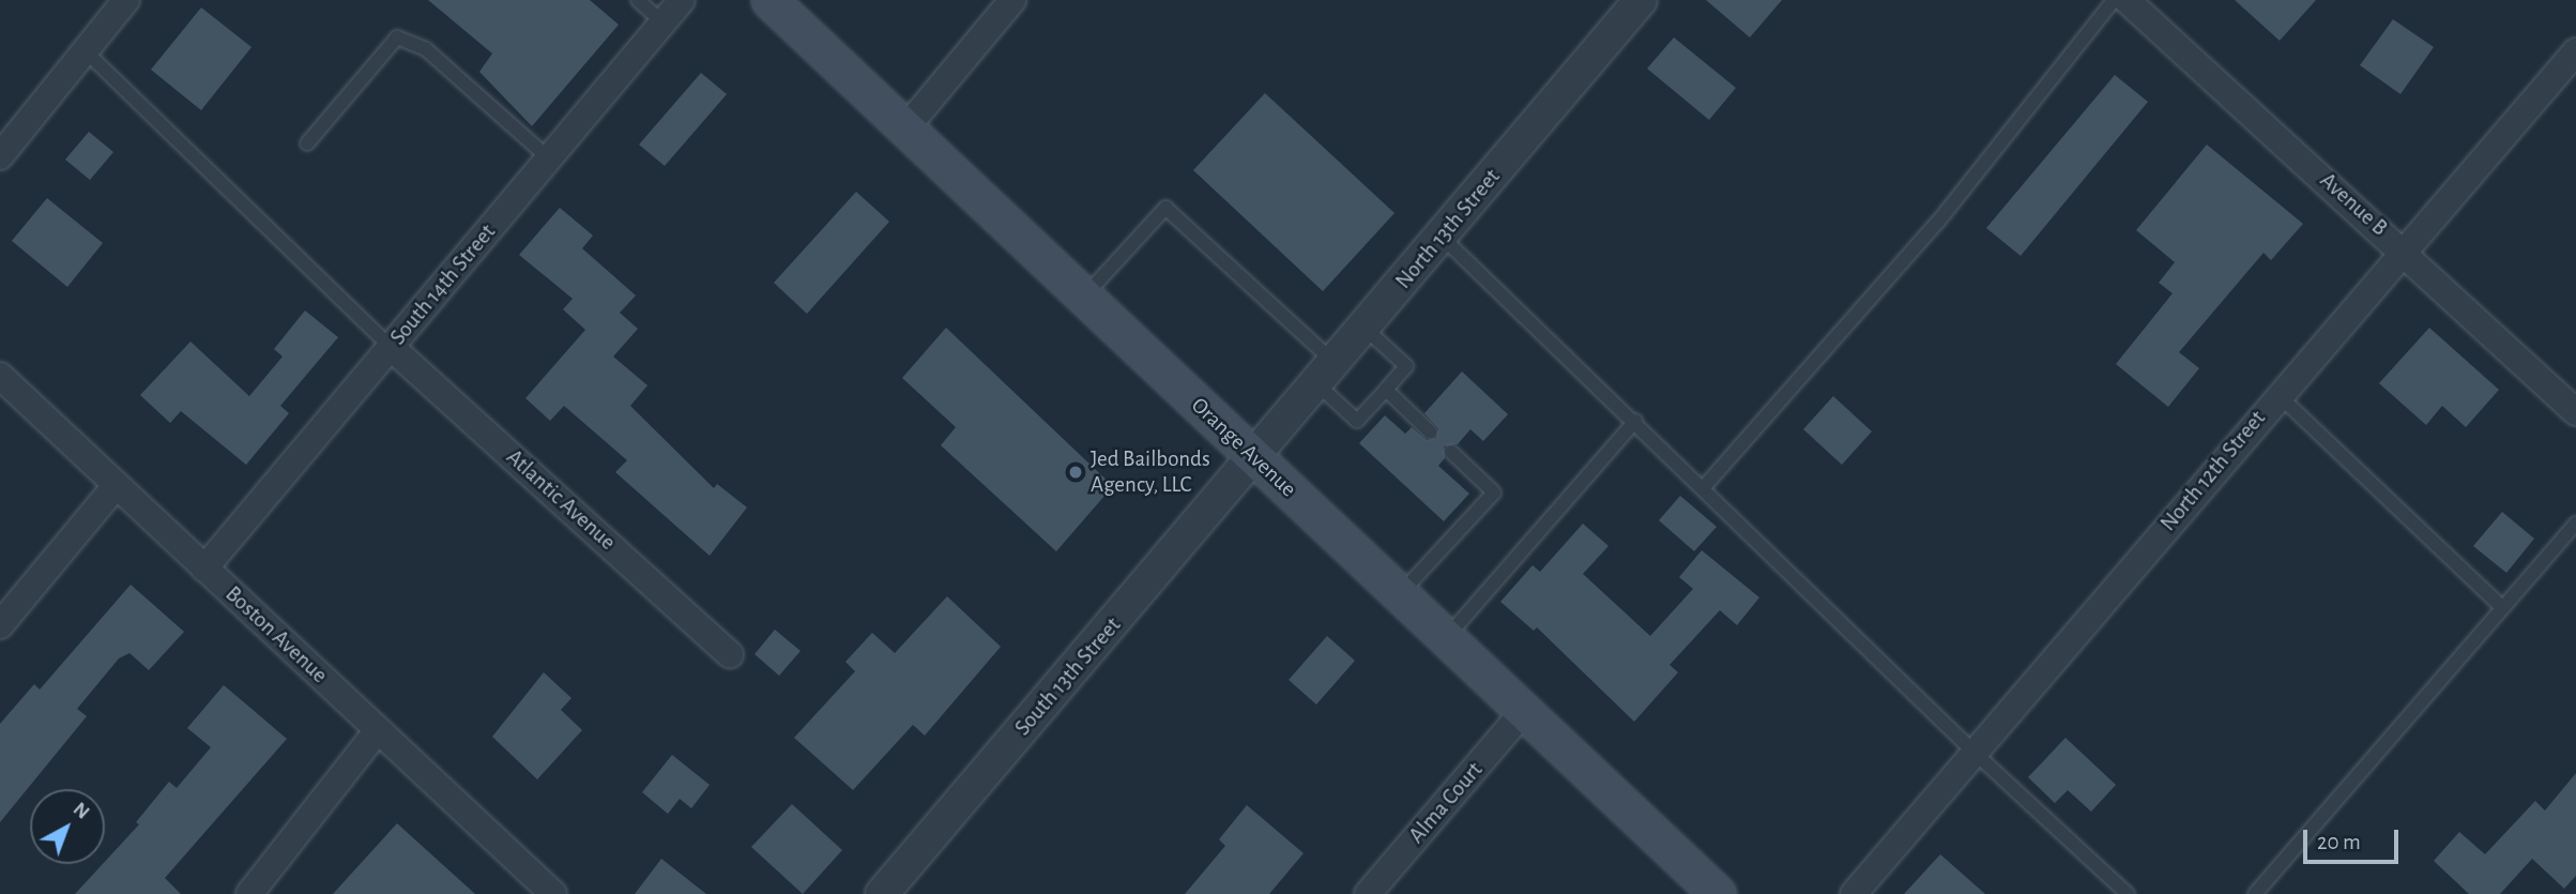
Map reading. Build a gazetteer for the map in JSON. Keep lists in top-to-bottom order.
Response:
{
  "streets": {
    "main road": ["Orange Avenue"],
    "street": [
      "Avenue B",
      "North 13th Street",
      "South 14th Street",
      "North 12th Street",
      "Atlantic Avenue",
      "Boston Avenue",
      "South 13th Street",
      "Alma Court"
    ]
  },
  "crossings": [
    ["Avenue B", "North 12th Street"],
    ["North 13th Street", "Orange Avenue"],
    ["North 13th Street", "South 13th Street"],
    ["South 14th Street", "Atlantic Avenue"],
    ["South 14th Street", "Boston Avenue"],
    ["Orange Avenue", "South 13th Street"],
    ["Orange Avenue", "Alma Court"]
  ],
  "places": ["Jed Bailbonds Agency, LLC"],
  "scale_bar": "20 m",
  "north": "top right"
}
